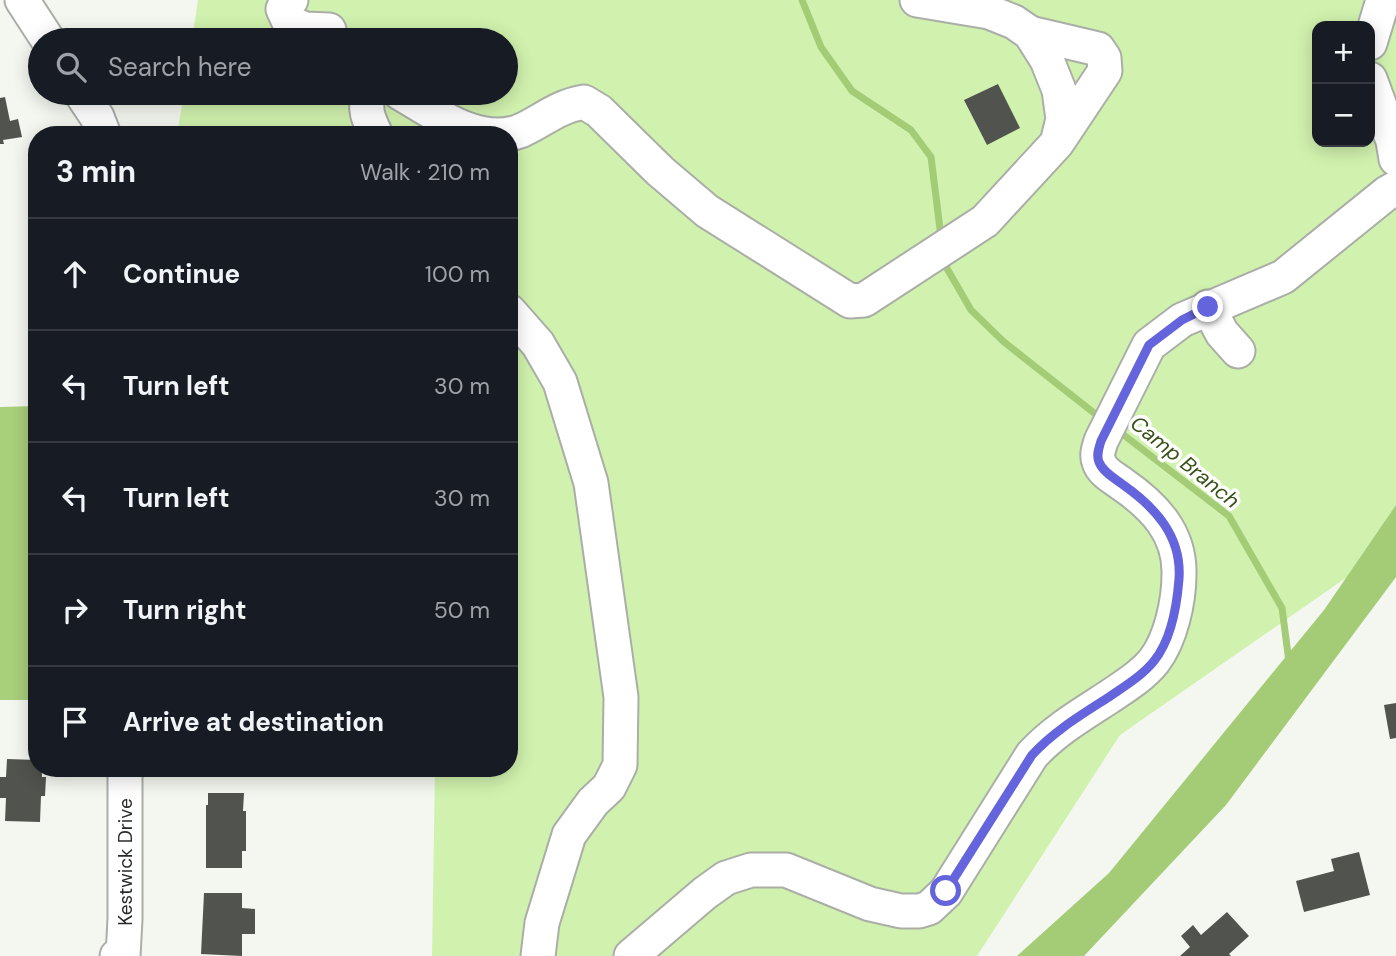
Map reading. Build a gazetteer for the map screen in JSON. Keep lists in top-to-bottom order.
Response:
{
  "streets": {
    "street": ["Kestwick Drive"]
  },
  "water": ["Camp Branch"],
  "page": {
    "map_buttons": ["+", "−"],
    "search": "Search here",
    "heading": ["3 min", "Walk · 210 m"],
    "list": [
      ["Continue", "100 m"],
      ["Turn left", "30 m"],
      ["Turn left", "30 m"],
      ["Turn right", "50 m"],
      "Arrive at destination"
    ]
  }
}
